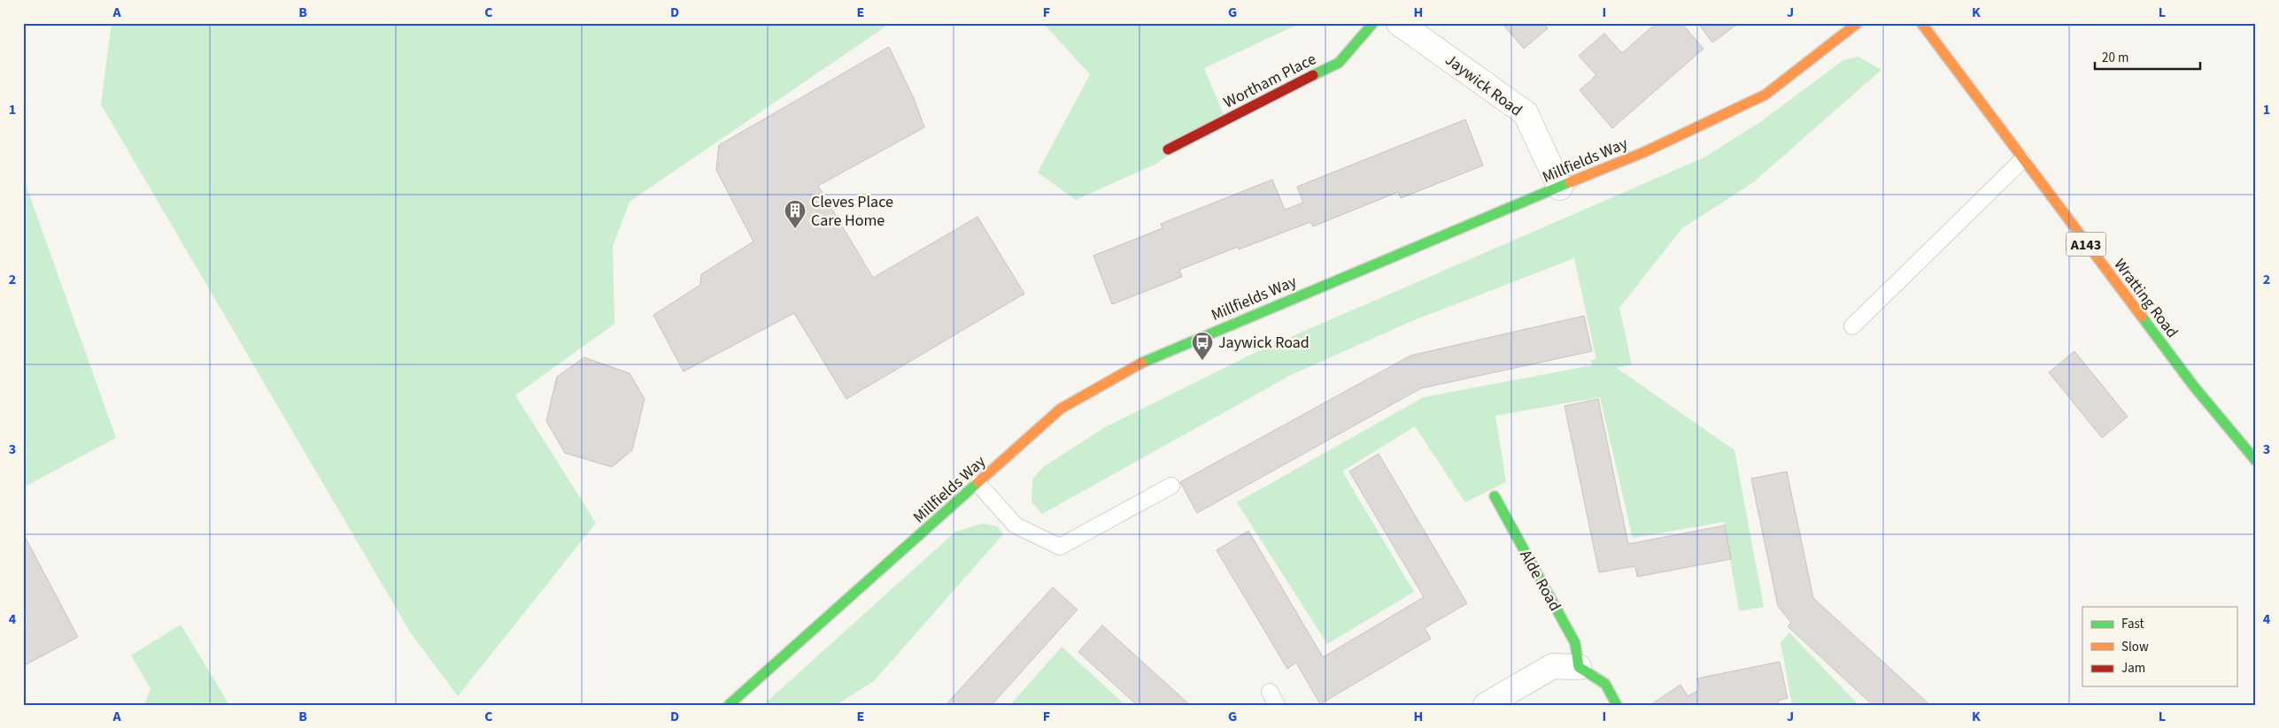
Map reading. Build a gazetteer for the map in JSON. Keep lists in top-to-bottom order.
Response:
{
  "streets": {
    "street": [
      "Wortham Place",
      "Jaywick Road",
      "Millfields Way",
      "A143",
      "Wratting Road",
      "Alde Road"
    ]
  },
  "crossings": [
    ["Jaywick Road", "Millfields Way"]
  ],
  "places": {
    "building": ["Cleves Place Care Home"],
    "bus stop": ["Jaywick Road"]
  },
  "legend": ["Fast", "Slow", "Jam"],
  "scale_bar": "20 m",
  "grid": {
    "columns": [
      "A",
      "B",
      "C",
      "D",
      "E",
      "F",
      "G",
      "H",
      "I",
      "J",
      "K",
      "L"
    ],
    "rows": [
      "1",
      "2",
      "3",
      "4"
    ]
  }
}
